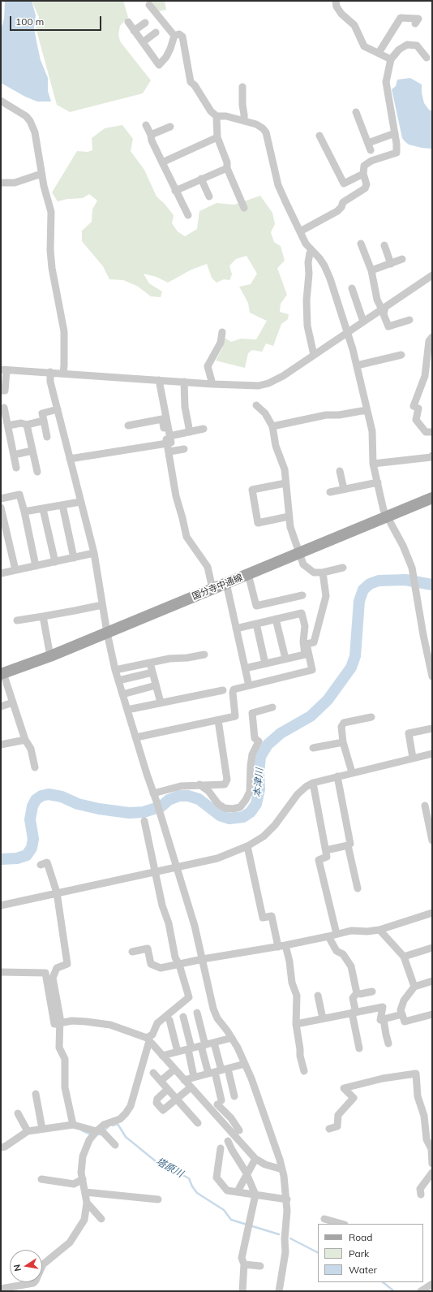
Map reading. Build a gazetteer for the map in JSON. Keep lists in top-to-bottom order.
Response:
{
  "streets": {
    "main road": ["国分寺中通線"]
  },
  "water": ["本津川", "塔原川"],
  "legend": ["Road", "Park", "Water"],
  "scale_bar": "100 m",
  "north": "left"
}
